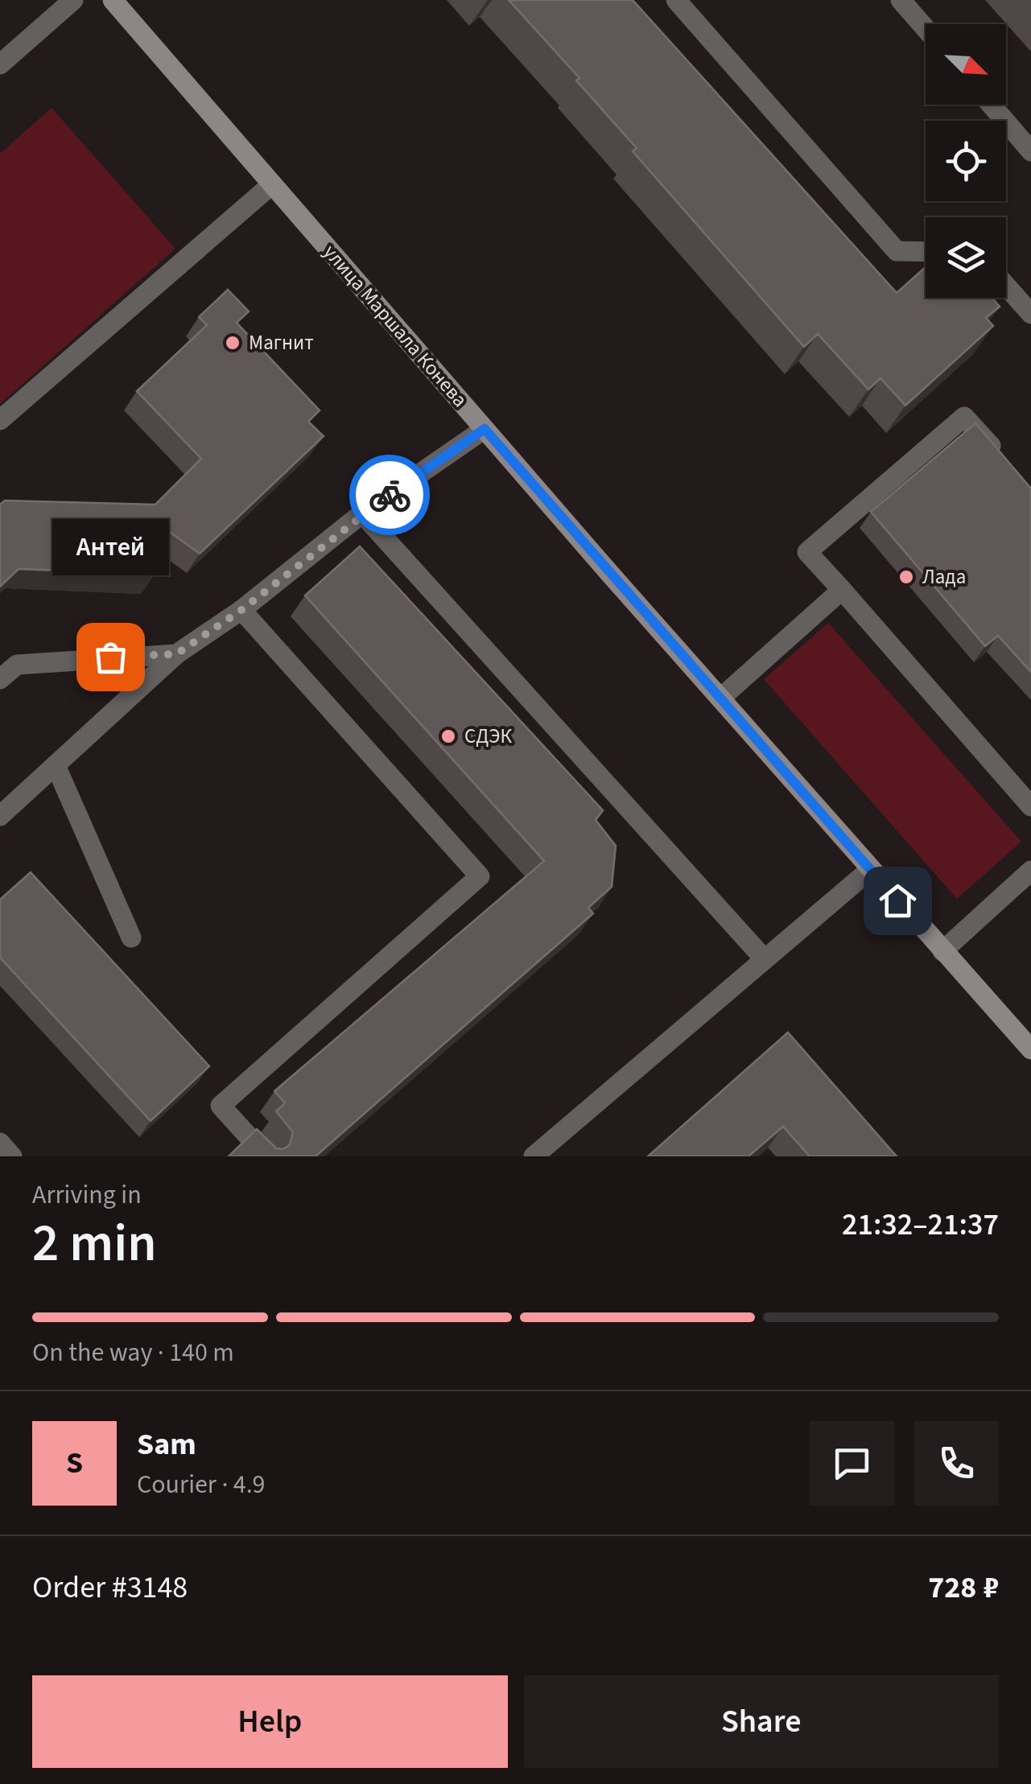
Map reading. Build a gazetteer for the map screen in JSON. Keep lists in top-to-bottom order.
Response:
{
  "streets": {
    "main road": ["улица Маршала Конева"]
  },
  "places": [
    "Магнит",
    "Лада",
    "Антей",
    "СДЭК"
  ],
  "north": "bottom right",
  "page": {
    "bubble": "Антей",
    "heading": ["2 min", "Arriving in", "21:32–21:37"],
    "panel": [
      "Sam",
      "Courier · 4.9",
      "Order #3148",
      "728 ₽"
    ],
    "bar": "On the way · 140 m",
    "round": "S",
    "buttons": ["Help", "Share"]
  }
}
